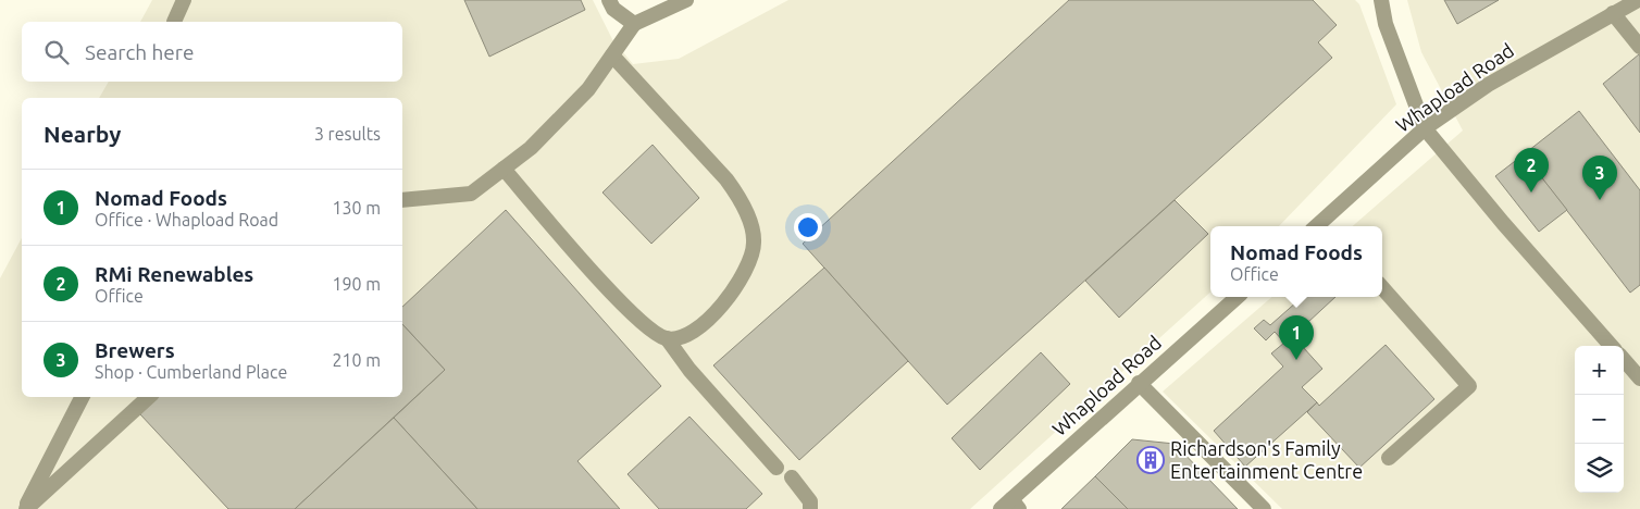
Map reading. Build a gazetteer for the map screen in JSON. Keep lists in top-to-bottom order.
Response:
{
  "streets": {
    "street": ["Whapload Road"]
  },
  "places": {
    "building": ["Richardson's Family Entertainment Centre"]
  },
  "page": {
    "search": "Search here",
    "heading": ["Nearby", "3 results"],
    "pins": ["2", "3", "1"],
    "list": [
      {
        "mark": "1",
        "name": "Nomad Foods",
        "note": "Office · Whapload Road",
        "value": "130 m"
      },
      {
        "mark": "2",
        "name": "RMi Renewables",
        "note": "Office",
        "value": "190 m"
      },
      {
        "mark": "3",
        "name": "Brewers",
        "note": "Shop · Cumberland Place",
        "value": "210 m"
      }
    ],
    "popup": ["Nomad Foods", "Office"],
    "map_buttons": ["+", "−"]
  }
}
